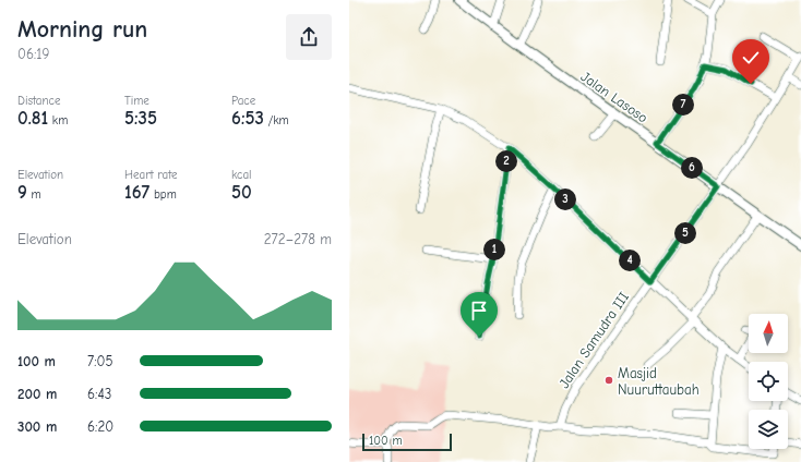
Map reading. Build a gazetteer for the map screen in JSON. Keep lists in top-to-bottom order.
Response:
{
  "streets": {
    "street": ["Jalan Lasoso", "Jalan Samudra III"]
  },
  "crossings": [
    ["Jalan Lasoso", "Jalan Samudra III"]
  ],
  "places": ["Masjid Nuuruttaubah"],
  "scale_bar": "100 m",
  "north": "top",
  "page": {
    "heading": ["Morning run", "06:19"],
    "stats": [
      ["Distance", "0.81 km"],
      ["Time", "5:35"],
      ["Pace", "6:53 /km"],
      ["Elevation", "9 m"],
      ["Heart rate", "167 bpm"],
      ["kcal", "50"]
    ],
    "pins": [
      "7",
      "2",
      "6",
      "3",
      "5",
      "1",
      "4"
    ],
    "chart": ["Elevation", "272–278 m"],
    "list": [
      {
        "name": "100 m",
        "note": "7:05"
      },
      {
        "name": "200 m",
        "note": "6:43"
      },
      {
        "name": "300 m",
        "note": "6:20"
      }
    ],
    "scale": "100 m"
  }
}
